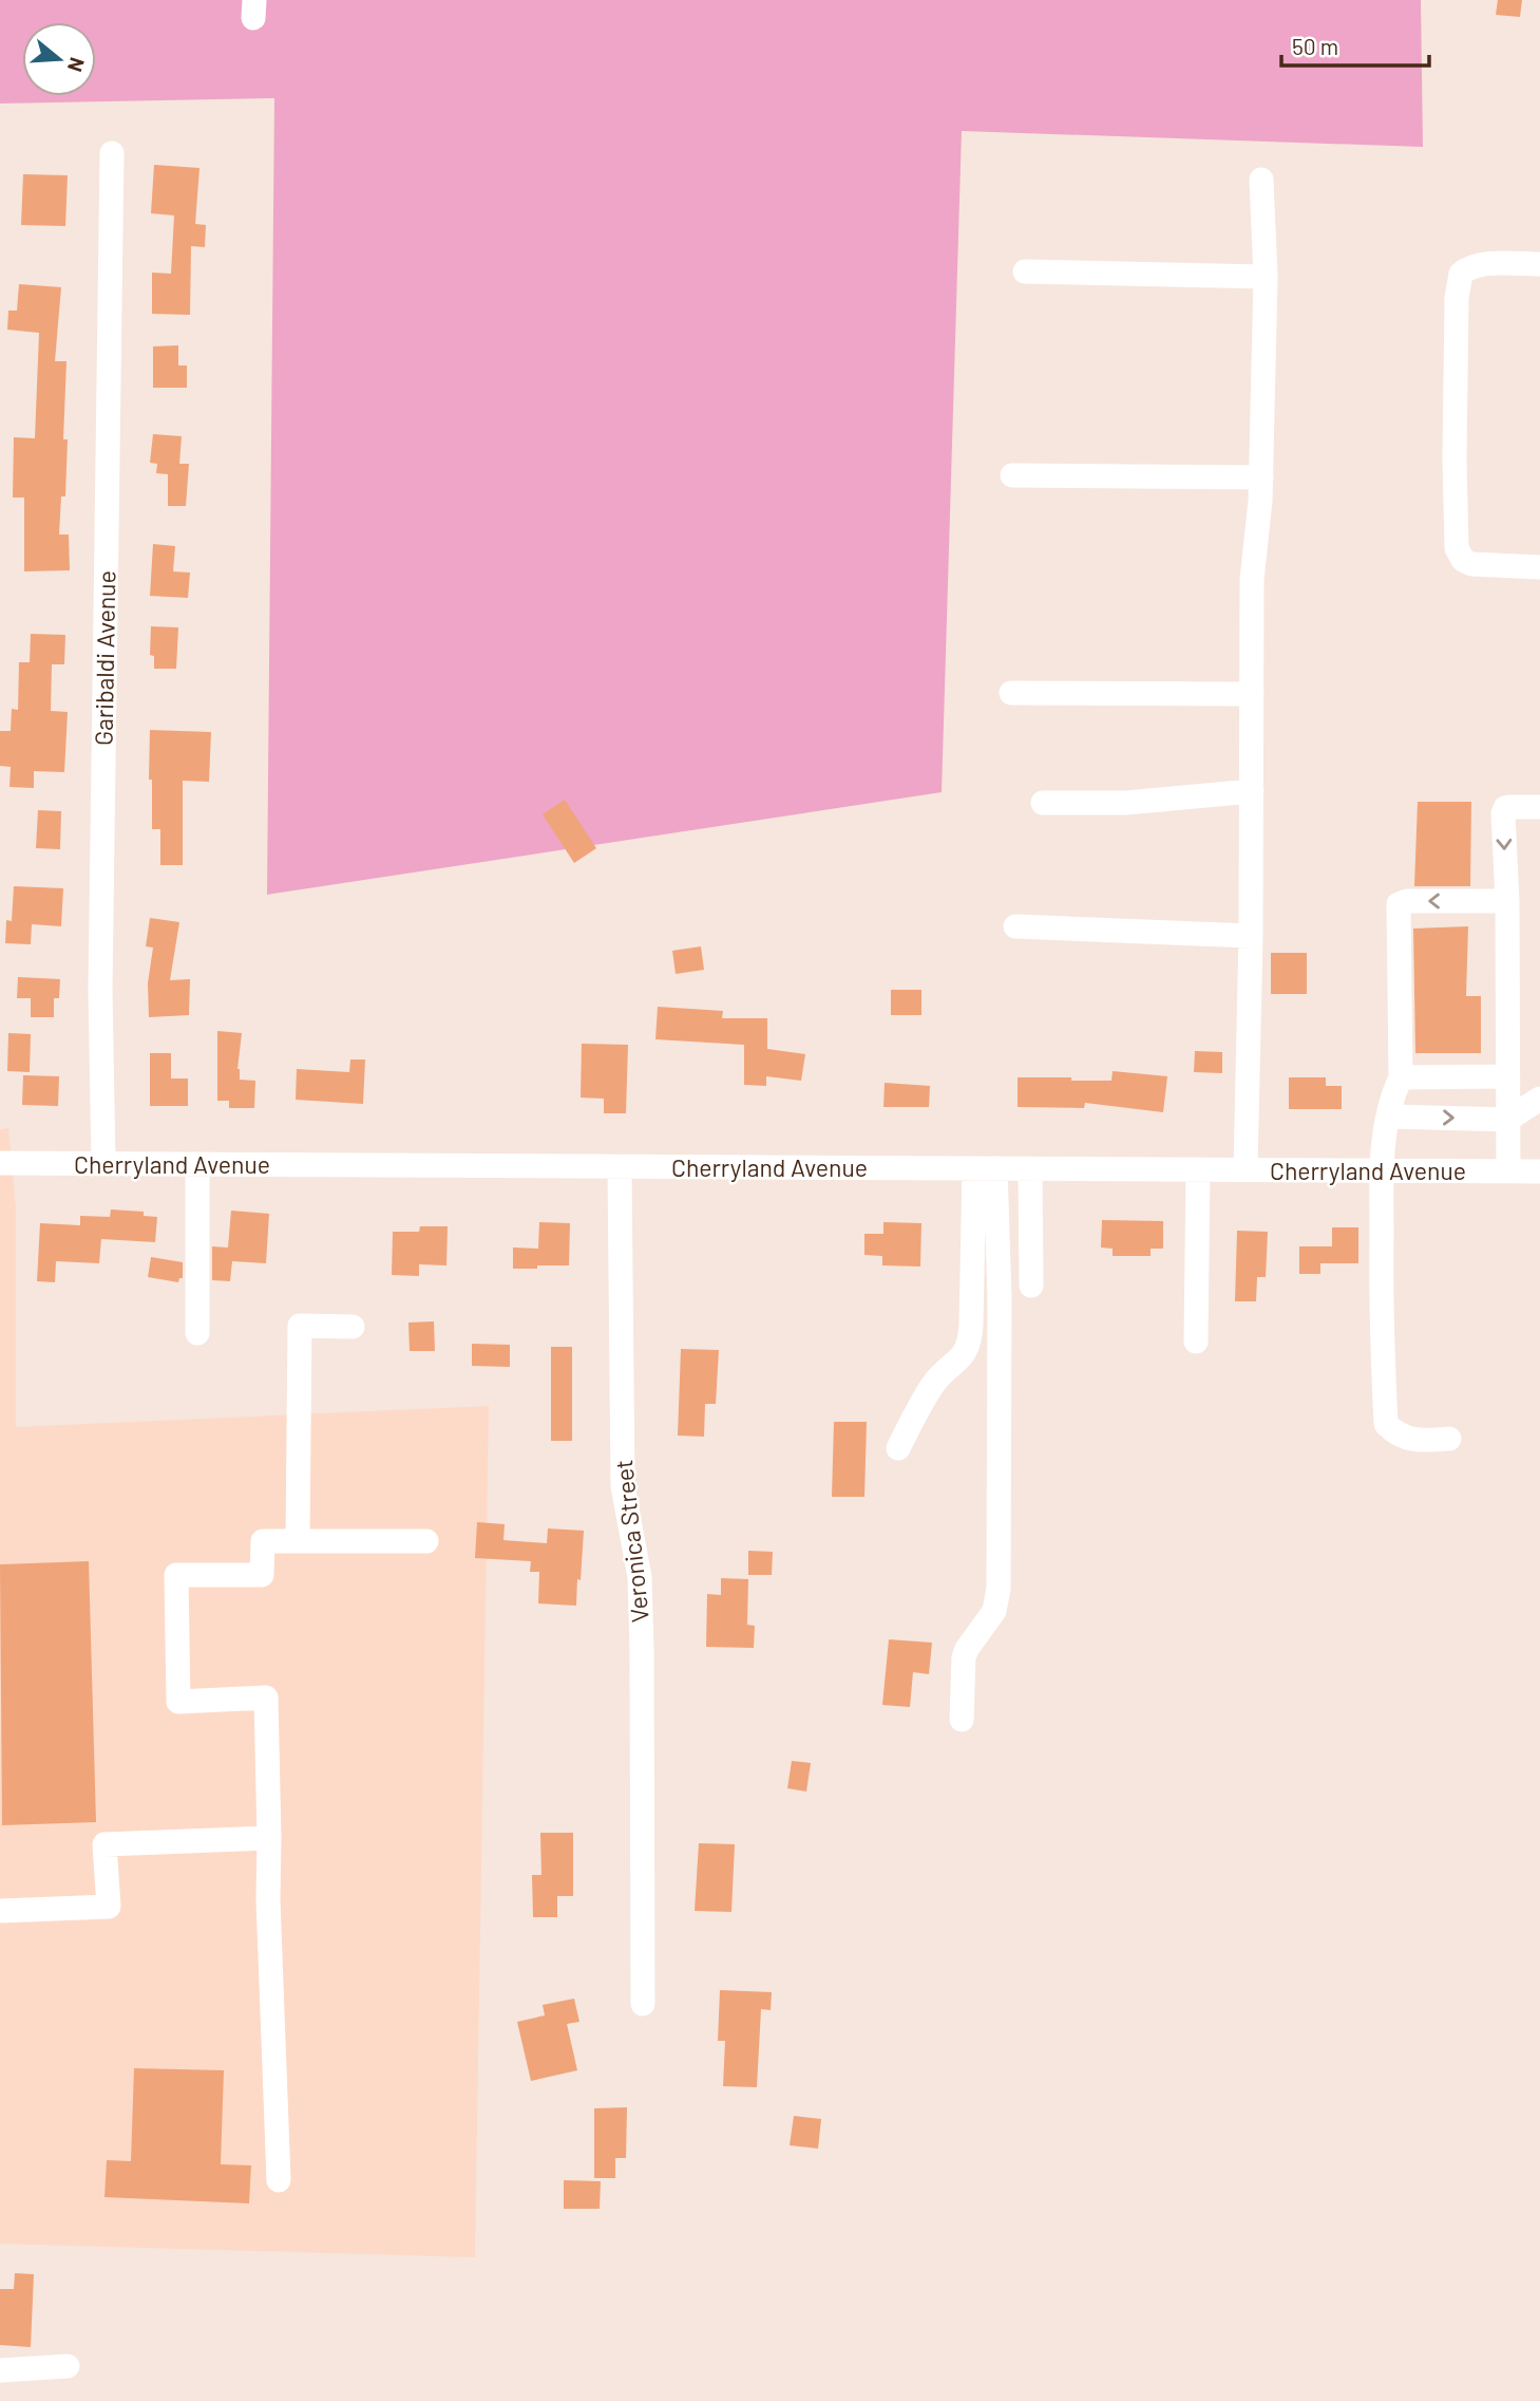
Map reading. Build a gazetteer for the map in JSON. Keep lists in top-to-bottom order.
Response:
{
  "streets": {
    "street": ["Garibaldi Avenue", "Cherryland Avenue", "Veronica Street"]
  },
  "crossings": [
    ["Garibaldi Avenue", "Cherryland Avenue"],
    ["Cherryland Avenue", "Veronica Street"]
  ],
  "scale_bar": "50 m",
  "north": "right"
}
